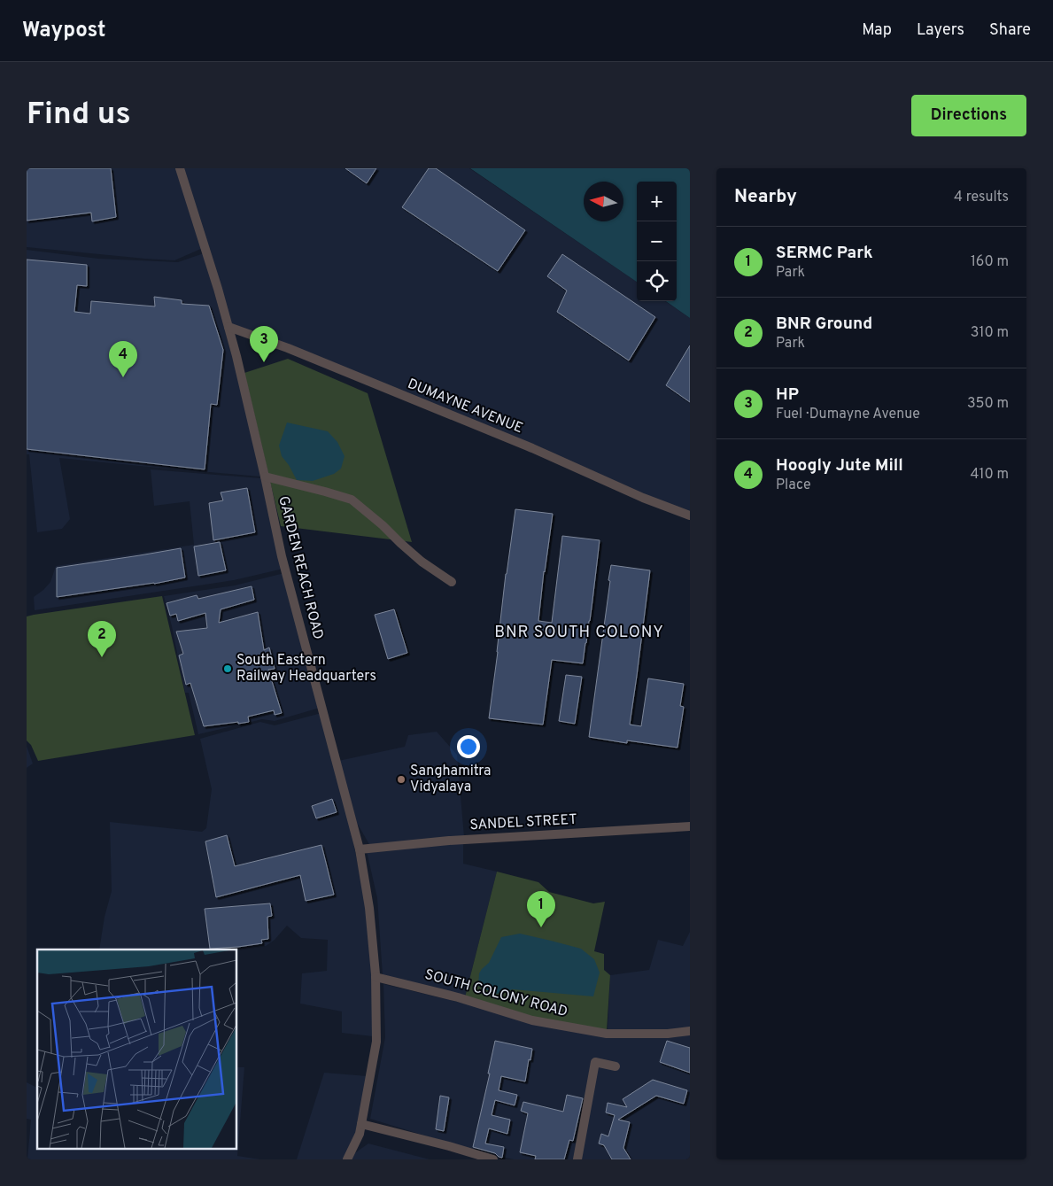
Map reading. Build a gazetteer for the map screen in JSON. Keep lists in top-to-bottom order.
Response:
{
  "streets": {
    "street": [
      "DUMAYNE AVENUE",
      "GARDEN REACH ROAD",
      "SANDEL STREET",
      "SOUTH COLONY ROAD"
    ]
  },
  "crossings": [
    ["DUMAYNE AVENUE", "GARDEN REACH ROAD"],
    ["GARDEN REACH ROAD", "SANDEL STREET"],
    ["GARDEN REACH ROAD", "SOUTH COLONY ROAD"]
  ],
  "districts": ["BNR SOUTH COLONY"],
  "places": ["South Eastern Railway Headquarters", "Sanghamitra Vidyalaya"],
  "north": "left",
  "page": {
    "header": "Waypost",
    "nav": ["Map", "Layers", "Share"],
    "buttons": "Directions",
    "title": "Find us",
    "heading": ["Nearby", "4 results"],
    "map_buttons": ["+", "−"],
    "list": [
      {
        "mark": "1",
        "name": "SERMC Park",
        "note": "Park",
        "value": "160 m"
      },
      {
        "mark": "2",
        "name": "BNR Ground",
        "note": "Park",
        "value": "310 m"
      },
      {
        "mark": "3",
        "name": "HP",
        "note": "Fuel · Dumayne Avenue",
        "value": "350 m"
      },
      {
        "mark": "4",
        "name": "Hoogly Jute Mill",
        "note": "Place",
        "value": "410 m"
      }
    ],
    "pins": [
      "3",
      "4",
      "2",
      "1"
    ]
  }
}
